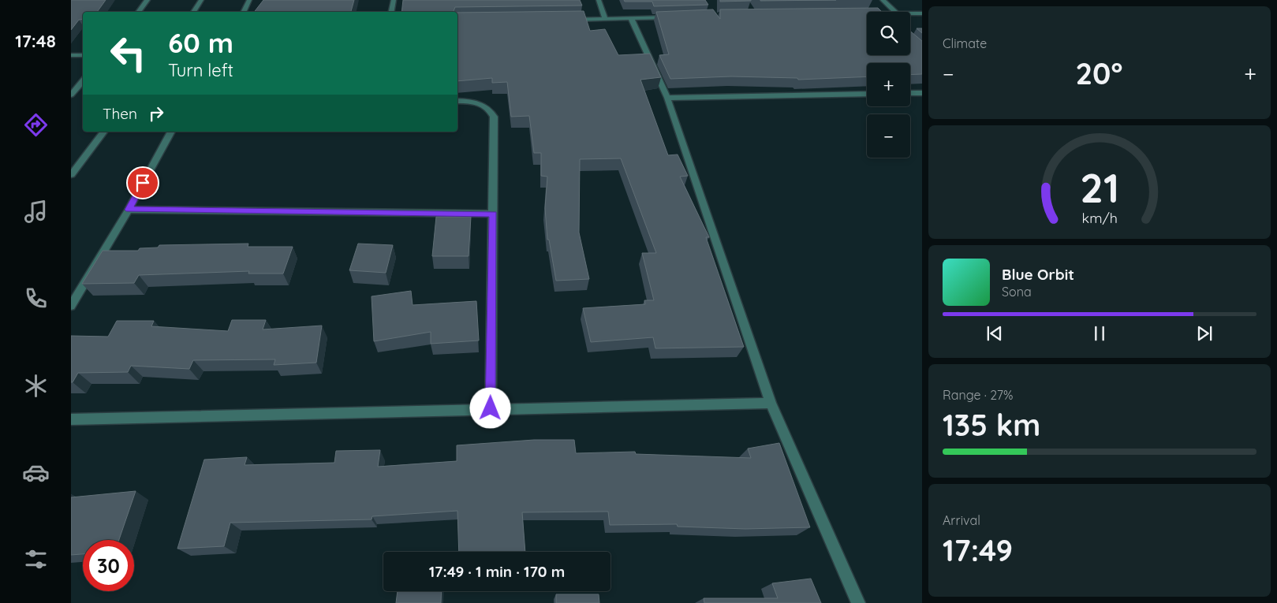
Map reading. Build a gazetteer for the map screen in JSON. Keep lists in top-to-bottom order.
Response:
{
  "page": {
    "tabs": "17:48",
    "tile": [
      "Climate",
      ["Range · 27%", "135 km"],
      ["Arrival", "17:49"]
    ],
    "map_buttons": ["+", "−"],
    "turn": ["60 m", "Turn left"],
    "heat": ["−", "20°", "+"],
    "then": "Then",
    "song": ["Blue Orbit", "Sona"],
    "limit": "30",
    "trip": "17:49 · 1 min · 170 m",
    "gauge": ["21", "km/h"]
  }
}
